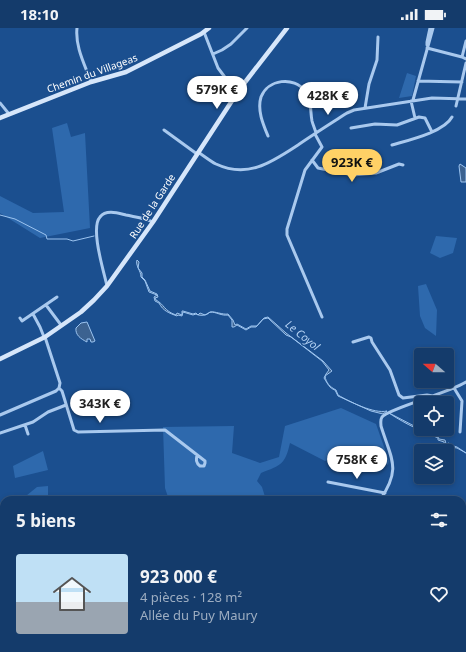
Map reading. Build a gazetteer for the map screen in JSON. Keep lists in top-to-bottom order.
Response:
{
  "streets": {
    "main road": ["Chemin du Villageas", "Rue de la Garde"]
  },
  "water": ["Le Coyol"],
  "north": "left",
  "page": {
    "status": "18:10",
    "price": [
      "579K €",
      "428K €",
      "923K €",
      "343K €",
      "758K €"
    ],
    "heading": "5 biens",
    "list": [
      {
        "name": "923 000 €",
        "note": "4 pièces · 128 m² · Allée du Puy Maury"
      }
    ]
  }
}
